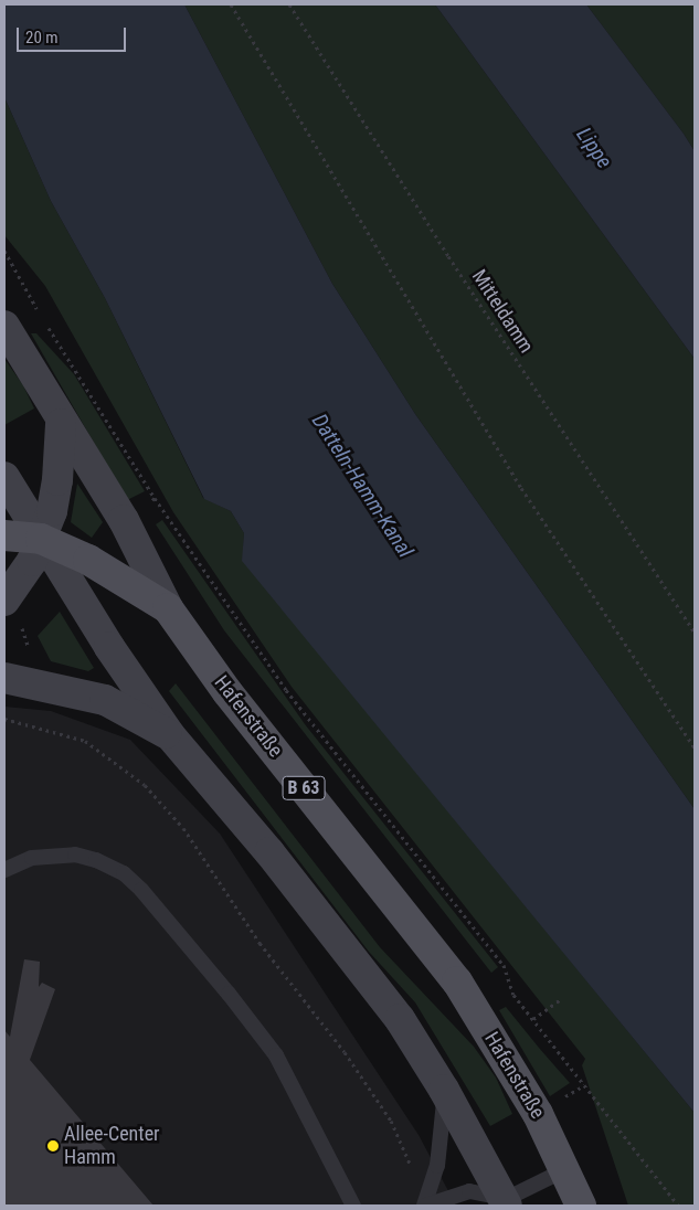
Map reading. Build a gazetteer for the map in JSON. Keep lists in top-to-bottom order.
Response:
{
  "streets": {
    "main road": ["Hafenstraße", "B 63"],
    "path": ["Mitteldamm"]
  },
  "crossings": [
    ["Hafenstraße", "B 63"]
  ],
  "water": ["Lippe", "Datteln-Hamm-Kanal"],
  "places": ["Allee-Center Hamm"],
  "scale_bar": "20 m"
}
